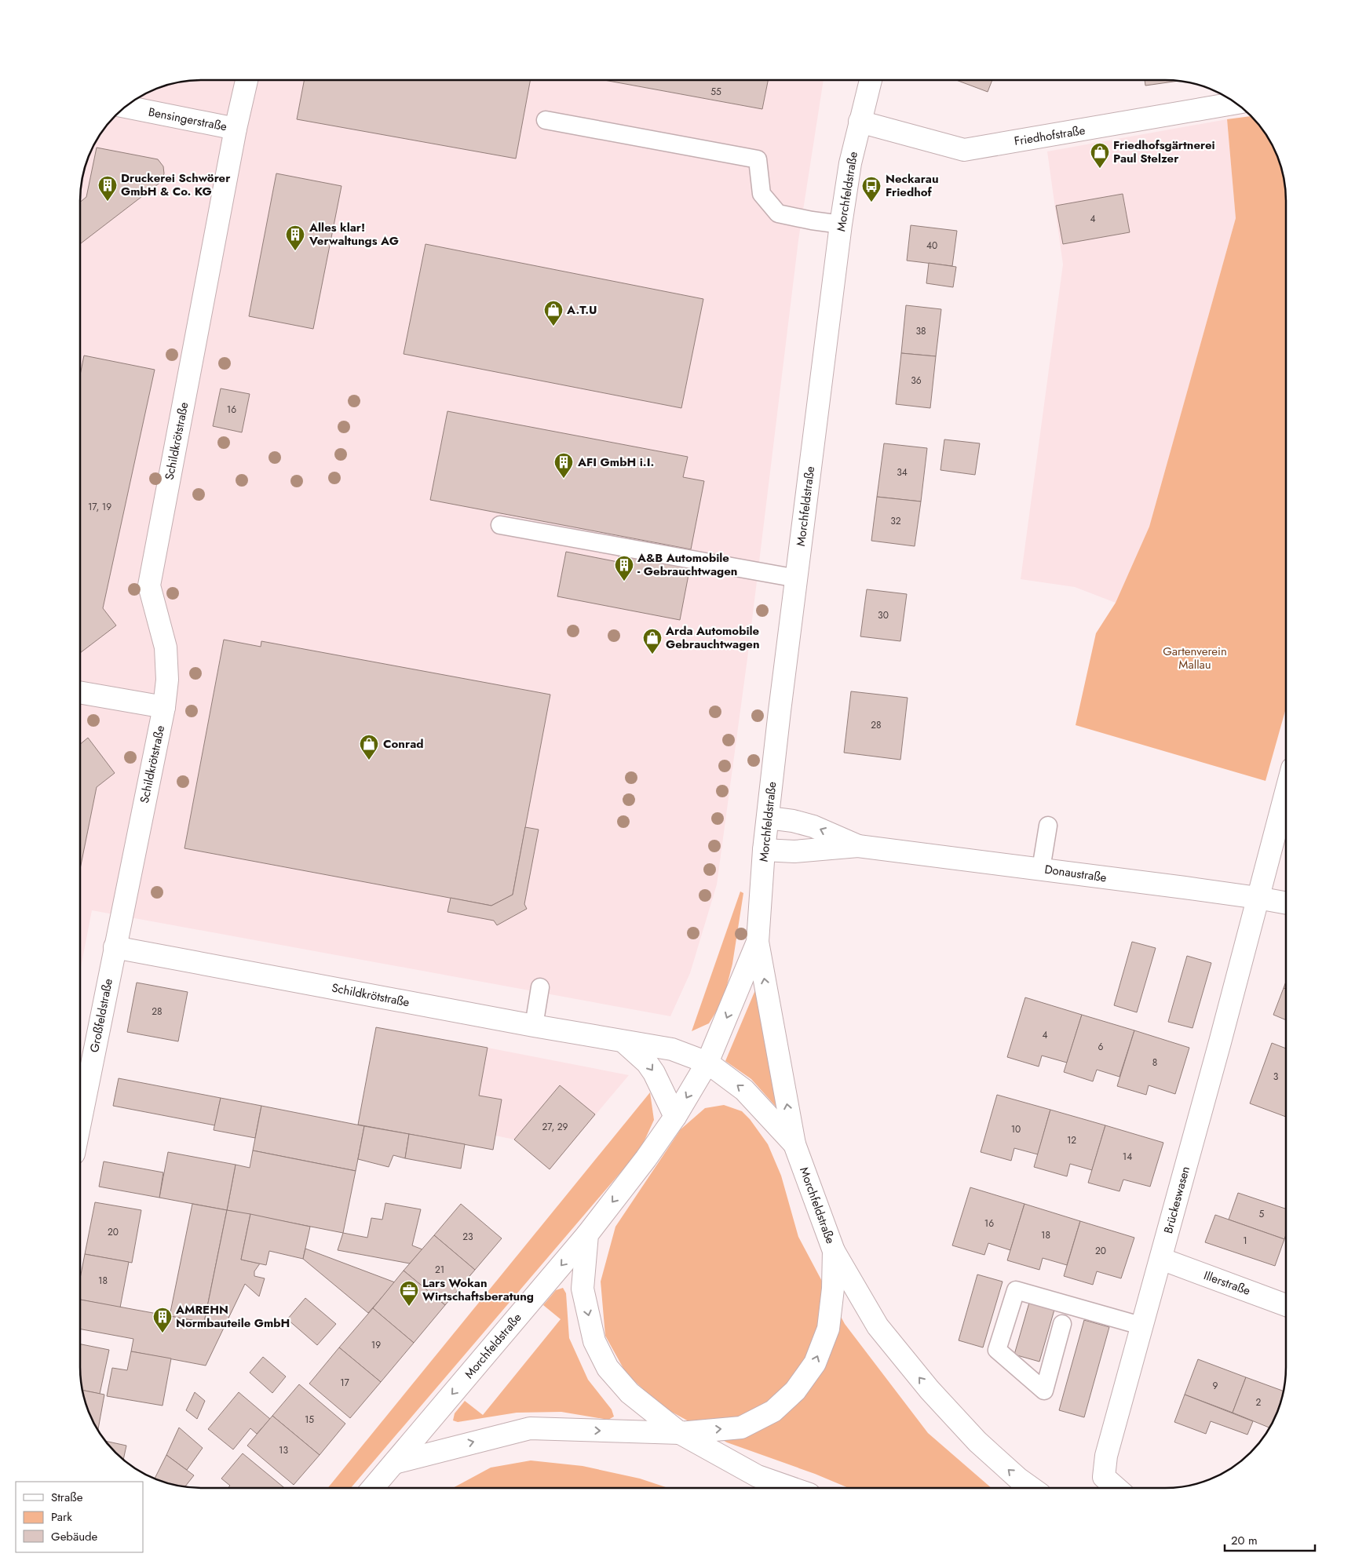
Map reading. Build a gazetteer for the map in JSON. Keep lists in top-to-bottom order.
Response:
{
  "streets": {
    "street": [
      "Bensingerstraße",
      "Friedhofstraße",
      "Morchfeldstraße",
      "Schildkrötstraße",
      "Donaustraße",
      "Großfeldstraße",
      "Brückeswasen",
      "Illerstraße"
    ]
  },
  "crossings": [
    ["Bensingerstraße", "Schildkrötstraße"],
    ["Friedhofstraße", "Morchfeldstraße"],
    ["Morchfeldstraße", "Schildkrötstraße"],
    ["Morchfeldstraße", "Donaustraße"],
    ["Schildkrötstraße", "Großfeldstraße"],
    ["Donaustraße", "Brückeswasen"],
    ["Brückeswasen", "Illerstraße"]
  ],
  "parks": ["Gartenverein Mallau"],
  "places": {
    "shop": [
      "Friedhofsgärtnerei Paul Stelzer",
      "A.T.U",
      "Arda Automobile Gebrauchtwagen",
      "Conrad"
    ],
    "building": [
      "Druckerei Schwörer GmbH & Co. KG",
      "Alles klar! Verwaltungs AG",
      "AFI GmbH i.I.",
      "A&B Automobile - Gebrauchtwagen",
      "AMREHN Normbauteile GmbH"
    ],
    "bus stop": ["Neckarau Friedhof"],
    "office": ["Lars Wokan Wirtschaftsberatung"]
  },
  "house_numbers": [
    "55",
    "4",
    "40",
    "38",
    "36",
    "16",
    "34",
    "17, 19",
    "32",
    "30",
    "28",
    "28",
    "4",
    "6",
    "8",
    "3",
    "27, 29",
    "10",
    "12",
    "14",
    "5",
    "16",
    "20",
    "18",
    "23",
    "1",
    "20",
    "21",
    "18",
    "19",
    "17",
    "9",
    "2",
    "15",
    "13"
  ],
  "legend": ["Straße", "Park", "Gebäude"],
  "scale_bar": "20 m"
}
